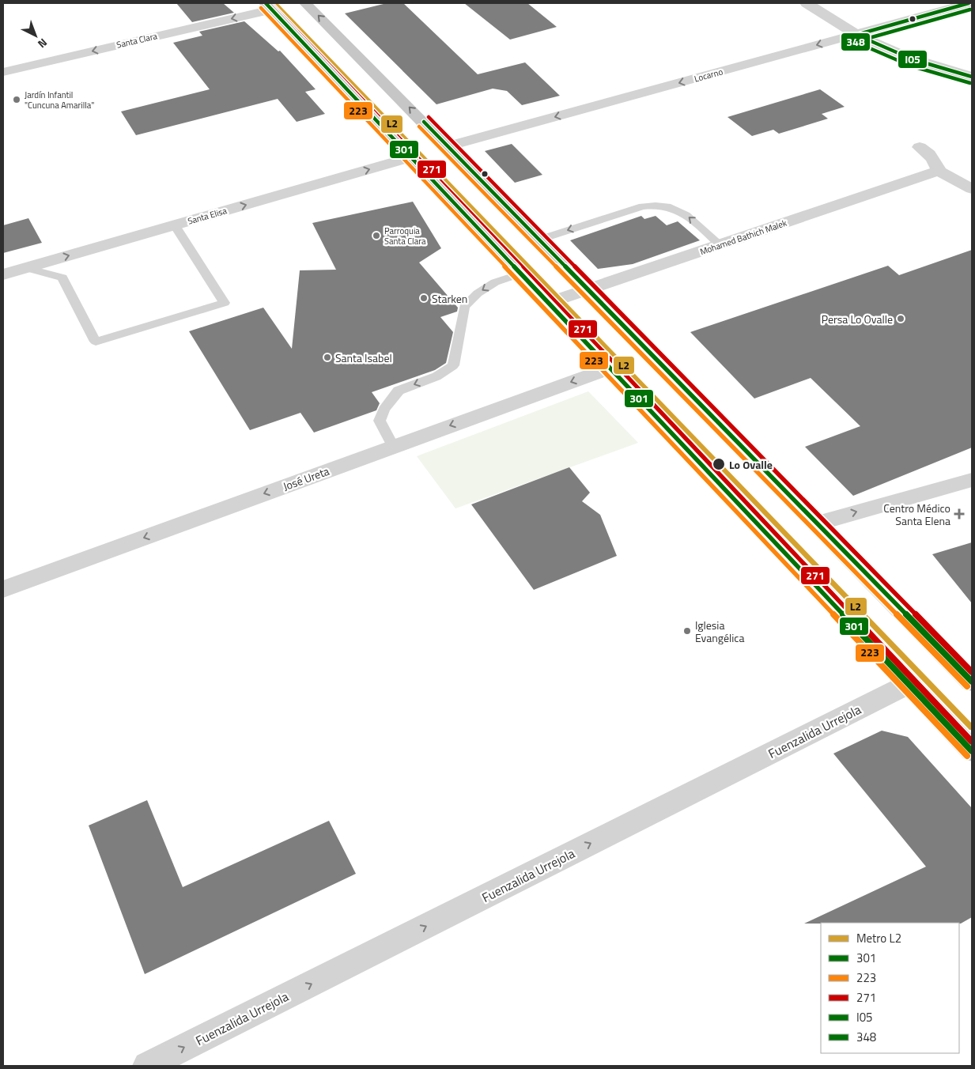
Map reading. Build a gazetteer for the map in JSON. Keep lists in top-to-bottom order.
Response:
{
  "streets": {
    "street": [
      "Santa Clara",
      "Locarno",
      "Santa Elisa",
      "Mohamed Bathich Malek",
      "José Ureta",
      "Fuenzalida Urrejola"
    ]
  },
  "one_way": [
    "Santa Clara",
    "Locarno",
    "Santa Elisa",
    "José Ureta",
    "Fuenzalida Urrejola"
  ],
  "places": {
    "other": [
      "Jardín Infantil \"Cuncuna Amarilla\"",
      "Parroquia Santa Clara",
      "Starken",
      "Persa Lo Ovalle",
      "Santa Isabel",
      "Lo Ovalle",
      "Iglesia Evangélica"
    ],
    "health": ["Centro Médico Santa Elena"]
  },
  "lines": [
    "metro line L2",
    "transit line 301",
    "transit line 271",
    "transit line I05",
    "transit line 223",
    "transit line 348"
  ],
  "legend": [
    "Metro L2",
    "301",
    "223",
    "271",
    "I05",
    "348"
  ],
  "north": "bottom right"
}
